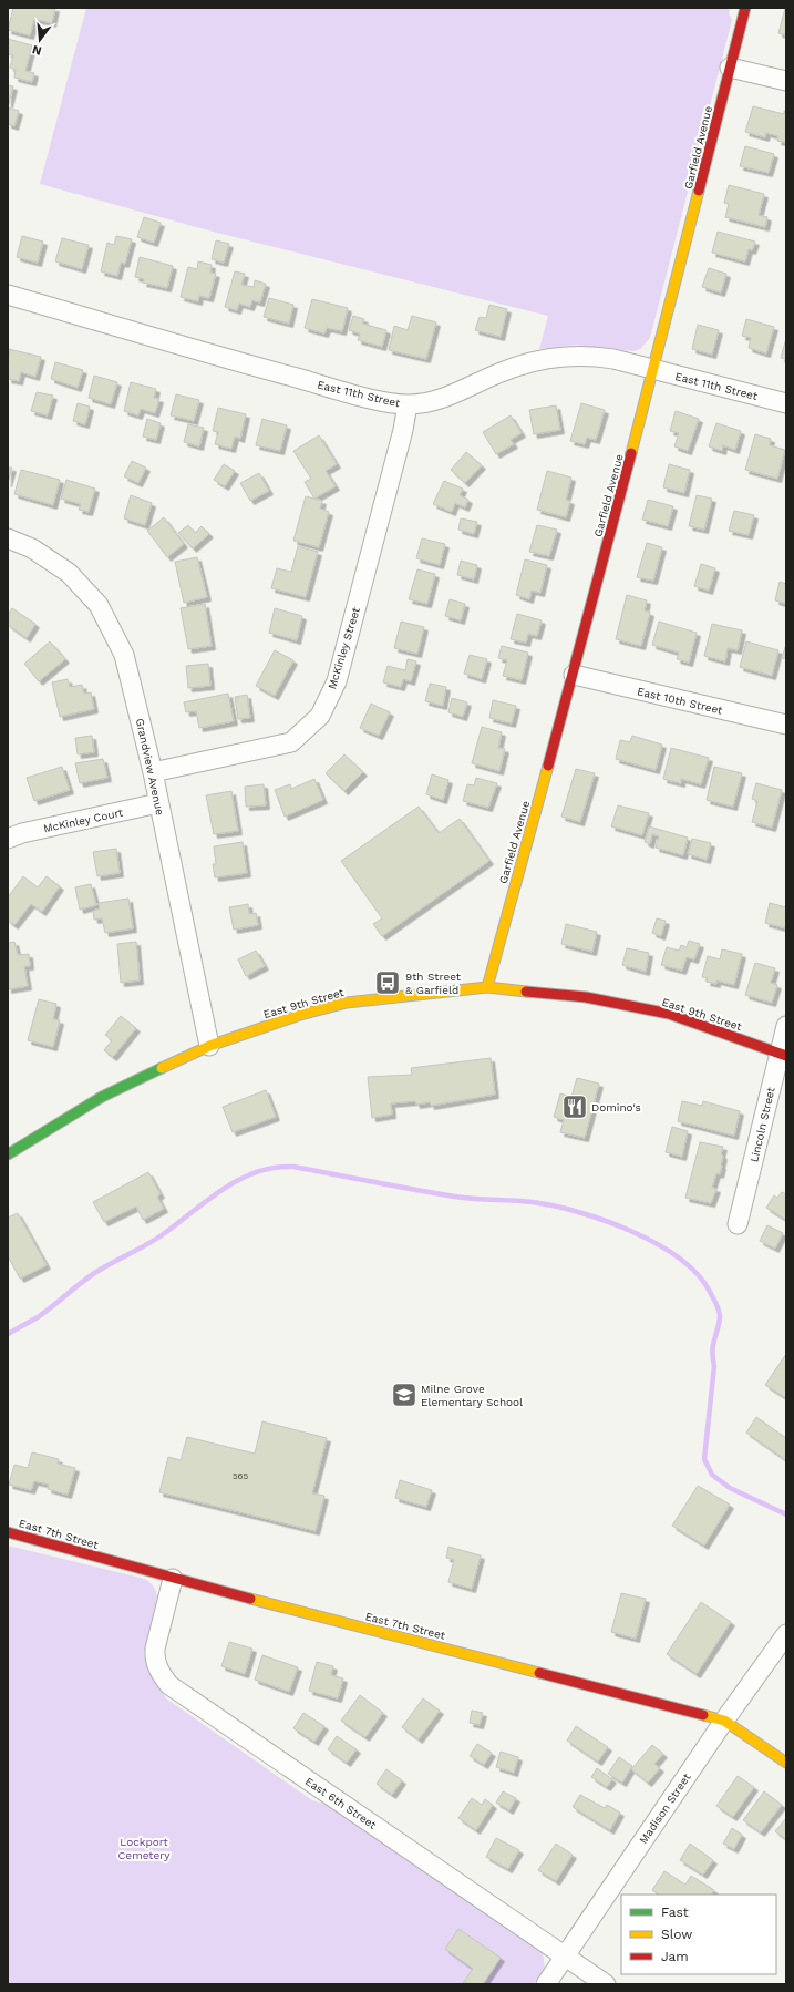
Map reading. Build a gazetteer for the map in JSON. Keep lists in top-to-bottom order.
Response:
{
  "streets": {
    "street": [
      "Garfield Avenue",
      "East 11th Street",
      "McKinley Street",
      "East 10th Street",
      "Grandview Avenue",
      "McKinley Court",
      "East 9th Street",
      "Lincoln Street",
      "East 7th Street",
      "East 6th Street",
      "Madison Street"
    ]
  },
  "crossings": [
    ["Garfield Avenue", "East 11th Street"],
    ["Garfield Avenue", "East 10th Street"],
    ["Garfield Avenue", "East 9th Street"],
    ["East 11th Street", "McKinley Street"],
    ["McKinley Street", "Grandview Avenue"],
    ["Grandview Avenue", "McKinley Court"],
    ["Grandview Avenue", "East 9th Street"],
    ["East 9th Street", "Lincoln Street"],
    ["East 7th Street", "East 6th Street"],
    ["East 7th Street", "Madison Street"],
    ["East 6th Street", "Madison Street"]
  ],
  "parks": ["Lockport Cemetery"],
  "places": {
    "bus stop": ["9th Street & Garfield"],
    "restaurant": ["Domino's"],
    "school or university": ["Milne Grove Elementary School"]
  },
  "house_numbers": ["565"],
  "legend": ["Fast", "Slow", "Jam"],
  "north": "bottom"
}
